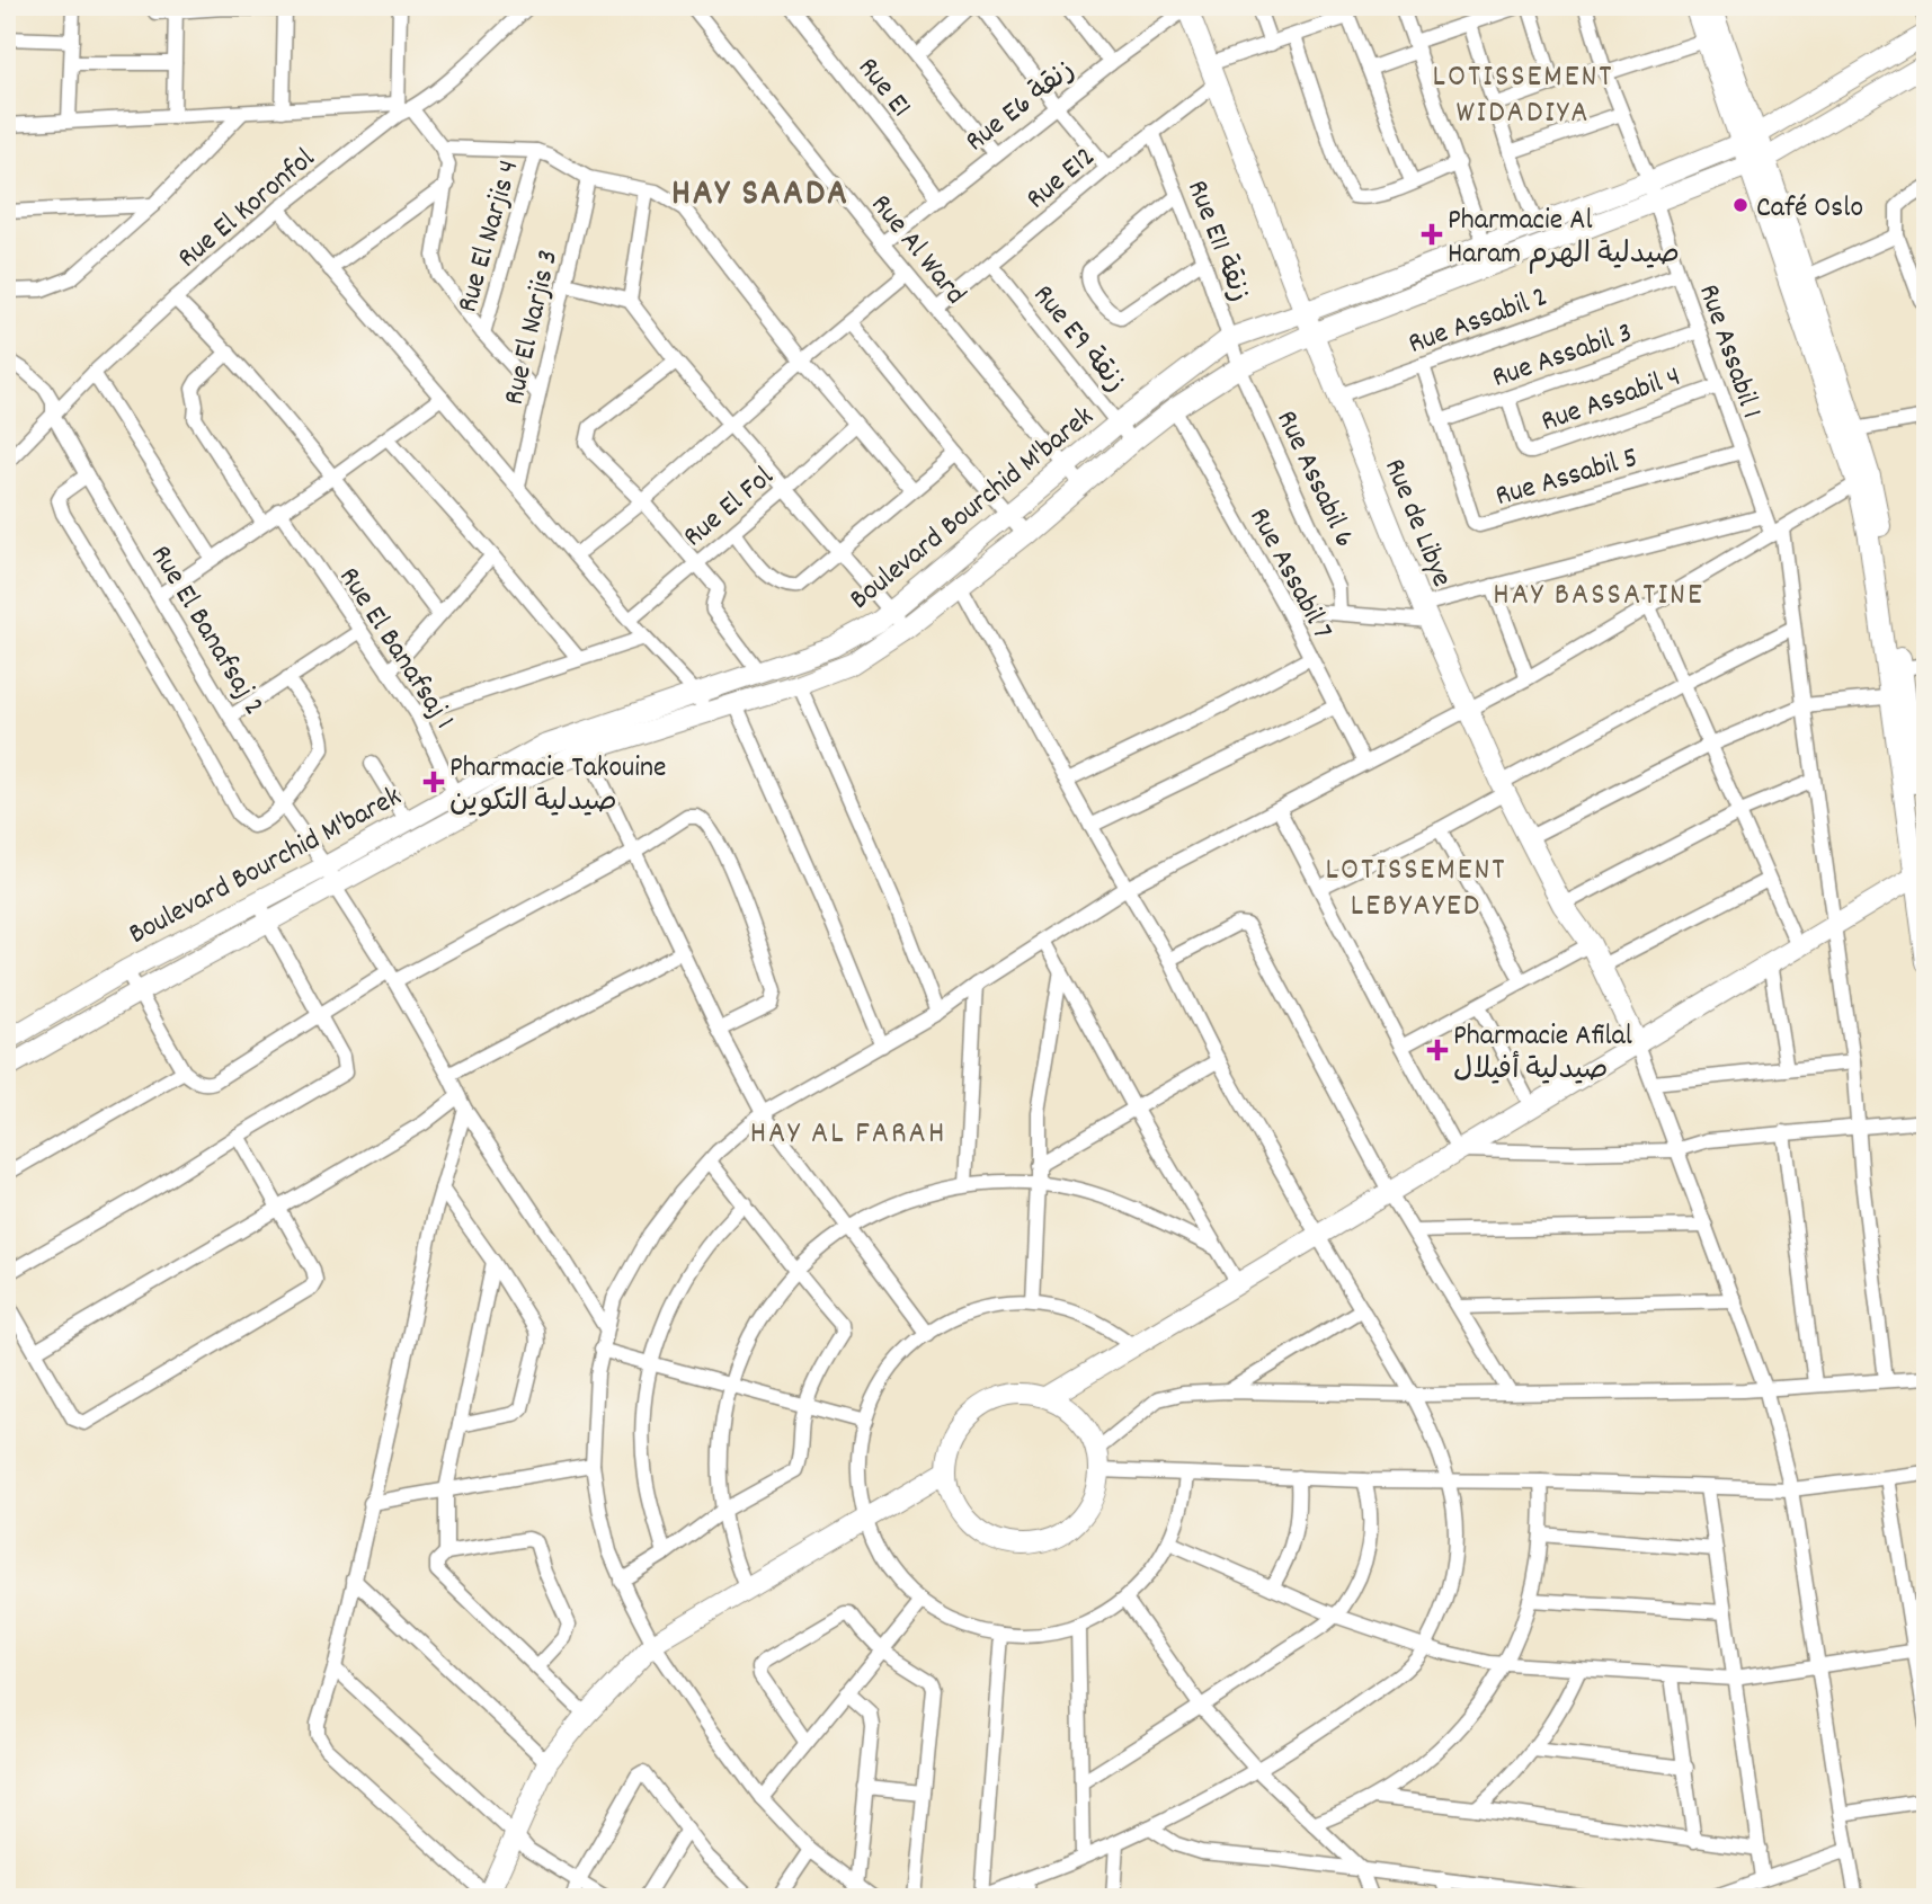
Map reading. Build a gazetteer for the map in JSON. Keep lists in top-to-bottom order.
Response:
{
  "streets": {
    "main road": ["Boulevard Bourchid M'barek", "Rue de Libye"],
    "street": [
      "Rue E1",
      "Rue E6 زنقة",
      "Rue E12",
      "Rue El Koronfol",
      "Rue El Narjis 4",
      "Rue E11 زنقة",
      "Rue Al Ward",
      "Rue Assabil 2",
      "Rue El Narjis 3",
      "Rue E9 زنقة",
      "Rue Assabil 1",
      "Rue Assabil 3",
      "Rue Assabil 4",
      "Rue Assabil 5",
      "Rue Assabil 6",
      "Rue El Fol",
      "Rue Assabil 7",
      "Rue El Banafsaj 2",
      "Rue El Banafsaj 1"
    ]
  },
  "crossings": [
    ["Rue E1", "Rue E6 زنقة"],
    ["Rue E6 زنقة", "Rue Al Ward"],
    ["Rue E6 زنقة", "Rue de Libye"],
    ["Rue E12", "Rue E11 زنقة"],
    ["Rue E12", "Rue Al Ward"],
    ["Rue E12", "Rue E9 زنقة"],
    ["Rue E12", "Rue de Libye"],
    ["Rue El Koronfol", "Rue El Banafsaj 2"],
    ["Rue El Narjis 4", "Rue El Narjis 3"],
    ["Rue E11 زنقة", "Rue Assabil 6"],
    ["Rue E11 زنقة", "Boulevard Bourchid M'barek"],
    ["Rue Al Ward", "Boulevard Bourchid M'barek"],
    ["Rue Assabil 2", "Rue Assabil 1"],
    ["Rue Assabil 2", "Rue Assabil 5"],
    ["Rue Assabil 2", "Rue de Libye"],
    ["Rue E9 زنقة", "Boulevard Bourchid M'barek"],
    ["Rue Assabil 1", "Rue Assabil 3"],
    ["Rue Assabil 1", "Rue Assabil 4"],
    ["Rue Assabil 1", "Rue Assabil 5"],
    ["Rue Assabil 1", "Boulevard Bourchid M'barek"],
    ["Rue Assabil 3", "Rue Assabil 4"],
    ["Rue Assabil 3", "Rue Assabil 5"],
    ["Rue Assabil 6", "Boulevard Bourchid M'barek"],
    ["Boulevard Bourchid M'barek", "Rue de Libye"],
    ["Boulevard Bourchid M'barek", "Rue Assabil 7"],
    ["Boulevard Bourchid M'barek", "Rue El Banafsaj 2"],
    ["Boulevard Bourchid M'barek", "Rue El Banafsaj 1"]
  ],
  "districts": [
    "LOTISSEMENT WIDADIYA",
    "HAY SAADA",
    "HAY BASSATINE",
    "LOTISSEMENT LEBYAYED",
    "HAY AL FARAH"
  ],
  "places": {
    "other": ["Café Oslo"],
    "health": ["Pharmacie Al Haram صيدلية الهرم", "Pharmacie Takouine صيدلية التكوين", "Pharmacie Afilal صيدلية أفيلال"]
  }
}
